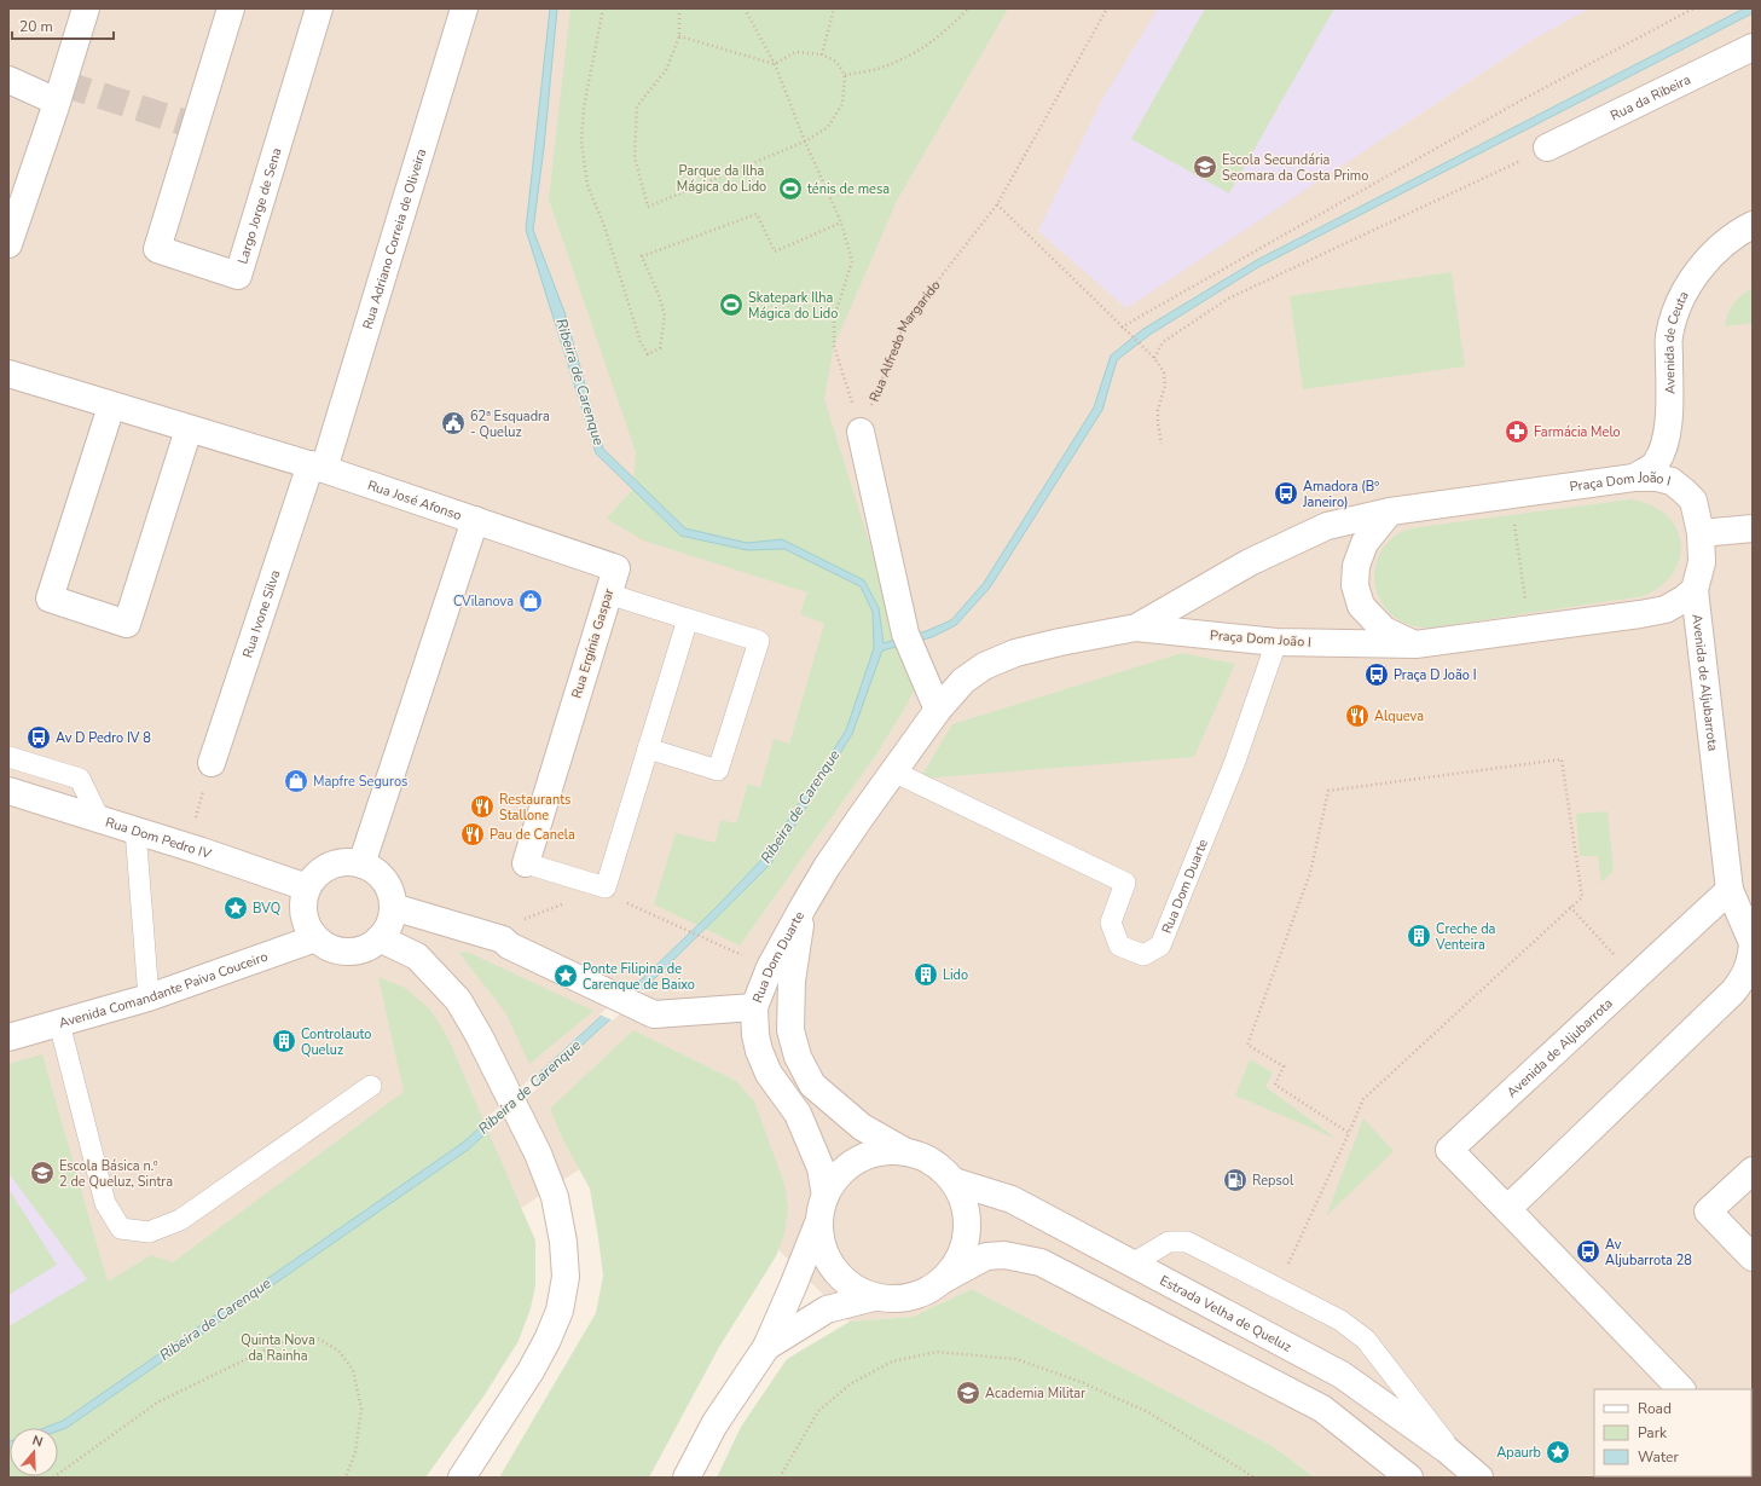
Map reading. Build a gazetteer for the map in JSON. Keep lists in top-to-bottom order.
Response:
{
  "streets": {
    "street": [
      "Rua da Ribeira",
      "Largo Jorge de Sena",
      "Rua Adriano Correia de Oliveira",
      "Avenida de Ceuta",
      "Praça Dom João I",
      "Rua José Afonso",
      "Rua Ivone Silva",
      "Rua Ergínia Gaspar",
      "Avenida de Aljubarrota",
      "Rua Dom Pedro IV",
      "Rua Dom Duarte",
      "Avenida Comandante Paiva Couceiro",
      "Estrada Velha de Queluz"
    ],
    "path": ["Rua Alfredo Margarido"]
  },
  "crossings": [
    ["Rua Adriano Correia de Oliveira", "Rua José Afonso"],
    ["Rua Adriano Correia de Oliveira", "Rua Ivone Silva"],
    ["Avenida de Ceuta", "Praça Dom João I"],
    ["Praça Dom João I", "Avenida de Aljubarrota"],
    ["Praça Dom João I", "Rua Dom Duarte"],
    ["Rua José Afonso", "Rua Ivone Silva"],
    ["Rua José Afonso", "Rua Ergínia Gaspar"],
    ["Rua José Afonso", "Rua Dom Pedro IV"],
    ["Rua José Afonso", "Avenida Comandante Paiva Couceiro"],
    ["Rua Dom Pedro IV", "Avenida Comandante Paiva Couceiro"],
    ["Rua Dom Duarte", "Estrada Velha de Queluz"]
  ],
  "water": ["Ribeira de Carenque"],
  "parks": ["Parque da Ilha Mágica do Lido", "Quinta Nova da Rainha"],
  "places": {
    "school or university": ["Escola Secundária Seomara da Costa Primo", "Escola Básica n.º 2 de Queluz, Sintra", "Academia Militar"],
    "sports": ["ténis de mesa", "Skatepark Ilha Mágica do Lido"],
    "public building": ["62ª Esquadra - Queluz"],
    "pharmacy": ["Farmácia Melo"],
    "bus stop": [
      "Amadora (Bº Janeiro)",
      "Praça D João I",
      "Av D Pedro IV 8",
      "Av Aljubarrota 28"
    ],
    "shop": ["CVilanova", "Mapfre Seguros"],
    "restaurant": ["Alqueva", "Restaurants Stallone", "Pau de Canela"],
    "place": ["BVQ", "Ponte Filipina de Carenque de Baixo", "Apaurb"],
    "building": ["Creche da Venteira", "Lido", "Controlauto Queluz"],
    "fuel station": ["Repsol"]
  },
  "legend": ["Road", "Park", "Water"],
  "scale_bar": "20 m",
  "north": "top"
}
